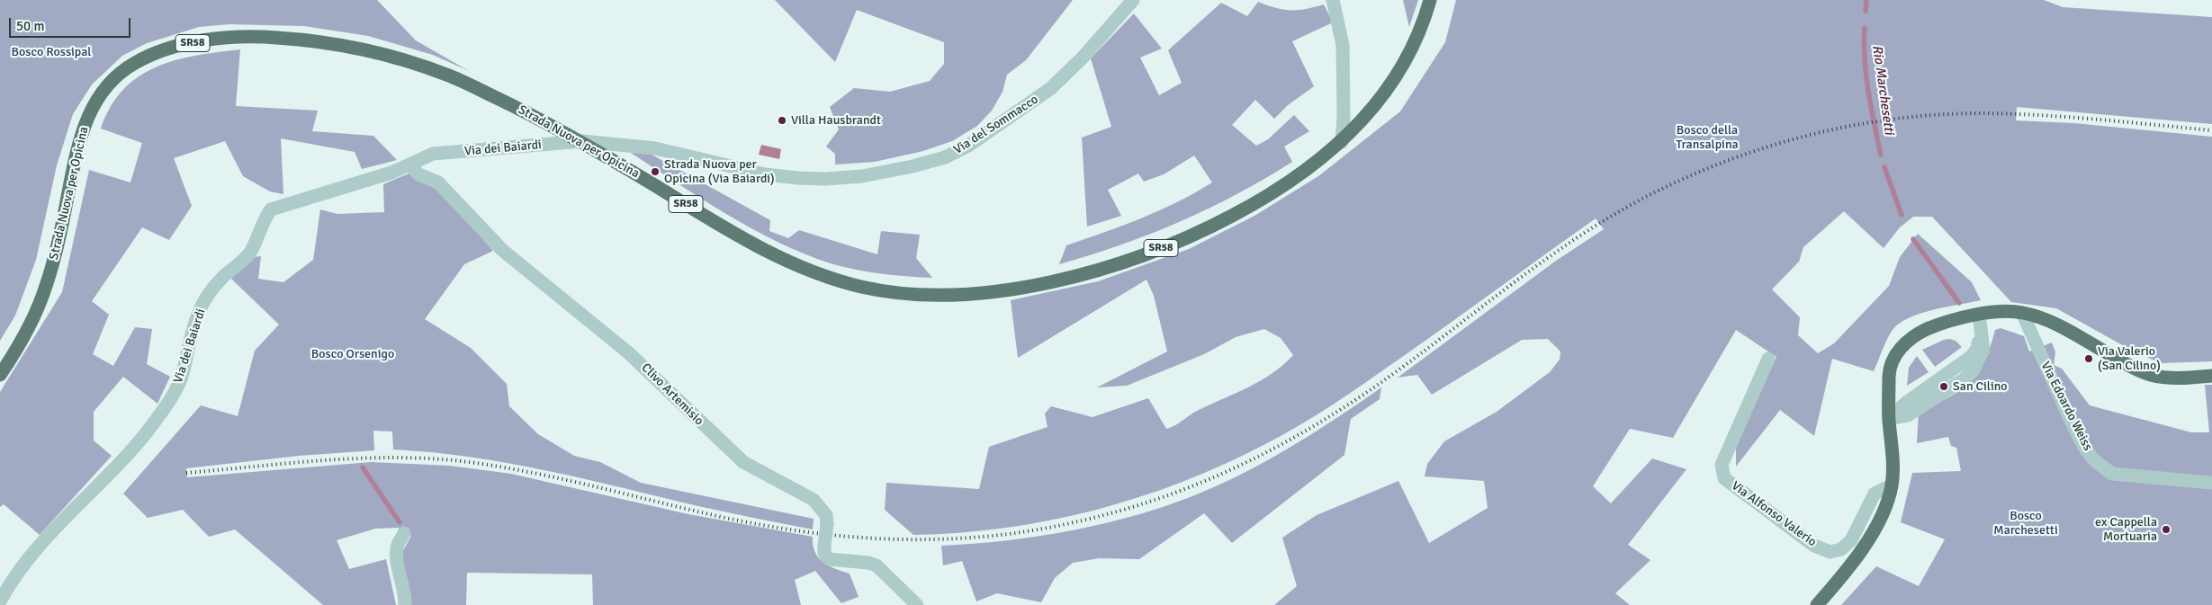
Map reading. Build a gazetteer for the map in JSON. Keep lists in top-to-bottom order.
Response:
{
  "streets": {
    "main road": ["SR58", "Strada Nuova per Opicina"],
    "street": [
      "Via del Sommacco",
      "Via dei Baiardi",
      "Clivo Artemisio",
      "Via Edoardo Weiss",
      "Via Alfonso Valerio"
    ]
  },
  "crossings": [
    ["Via del Sommacco", "Strada Nuova per Opicina"],
    ["Via del Sommacco", "Via dei Baiardi"],
    ["Strada Nuova per Opicina", "Via dei Baiardi"],
    ["Via dei Baiardi", "Clivo Artemisio"]
  ],
  "water": ["Rio Marchesetti"],
  "parks": [
    "Bosco Rossipal",
    "Bosco della Transalpina",
    "Bosco Orsenigo",
    "Bosco Marchesetti"
  ],
  "places": [
    "Villa Hausbrandt",
    "Strada Nuova per Opicina (Via Baiardi)",
    "Via Valerio (San Cilino)",
    "San Cilino",
    "ex Cappella Mortuaria"
  ],
  "scale_bar": "50 m"
}
